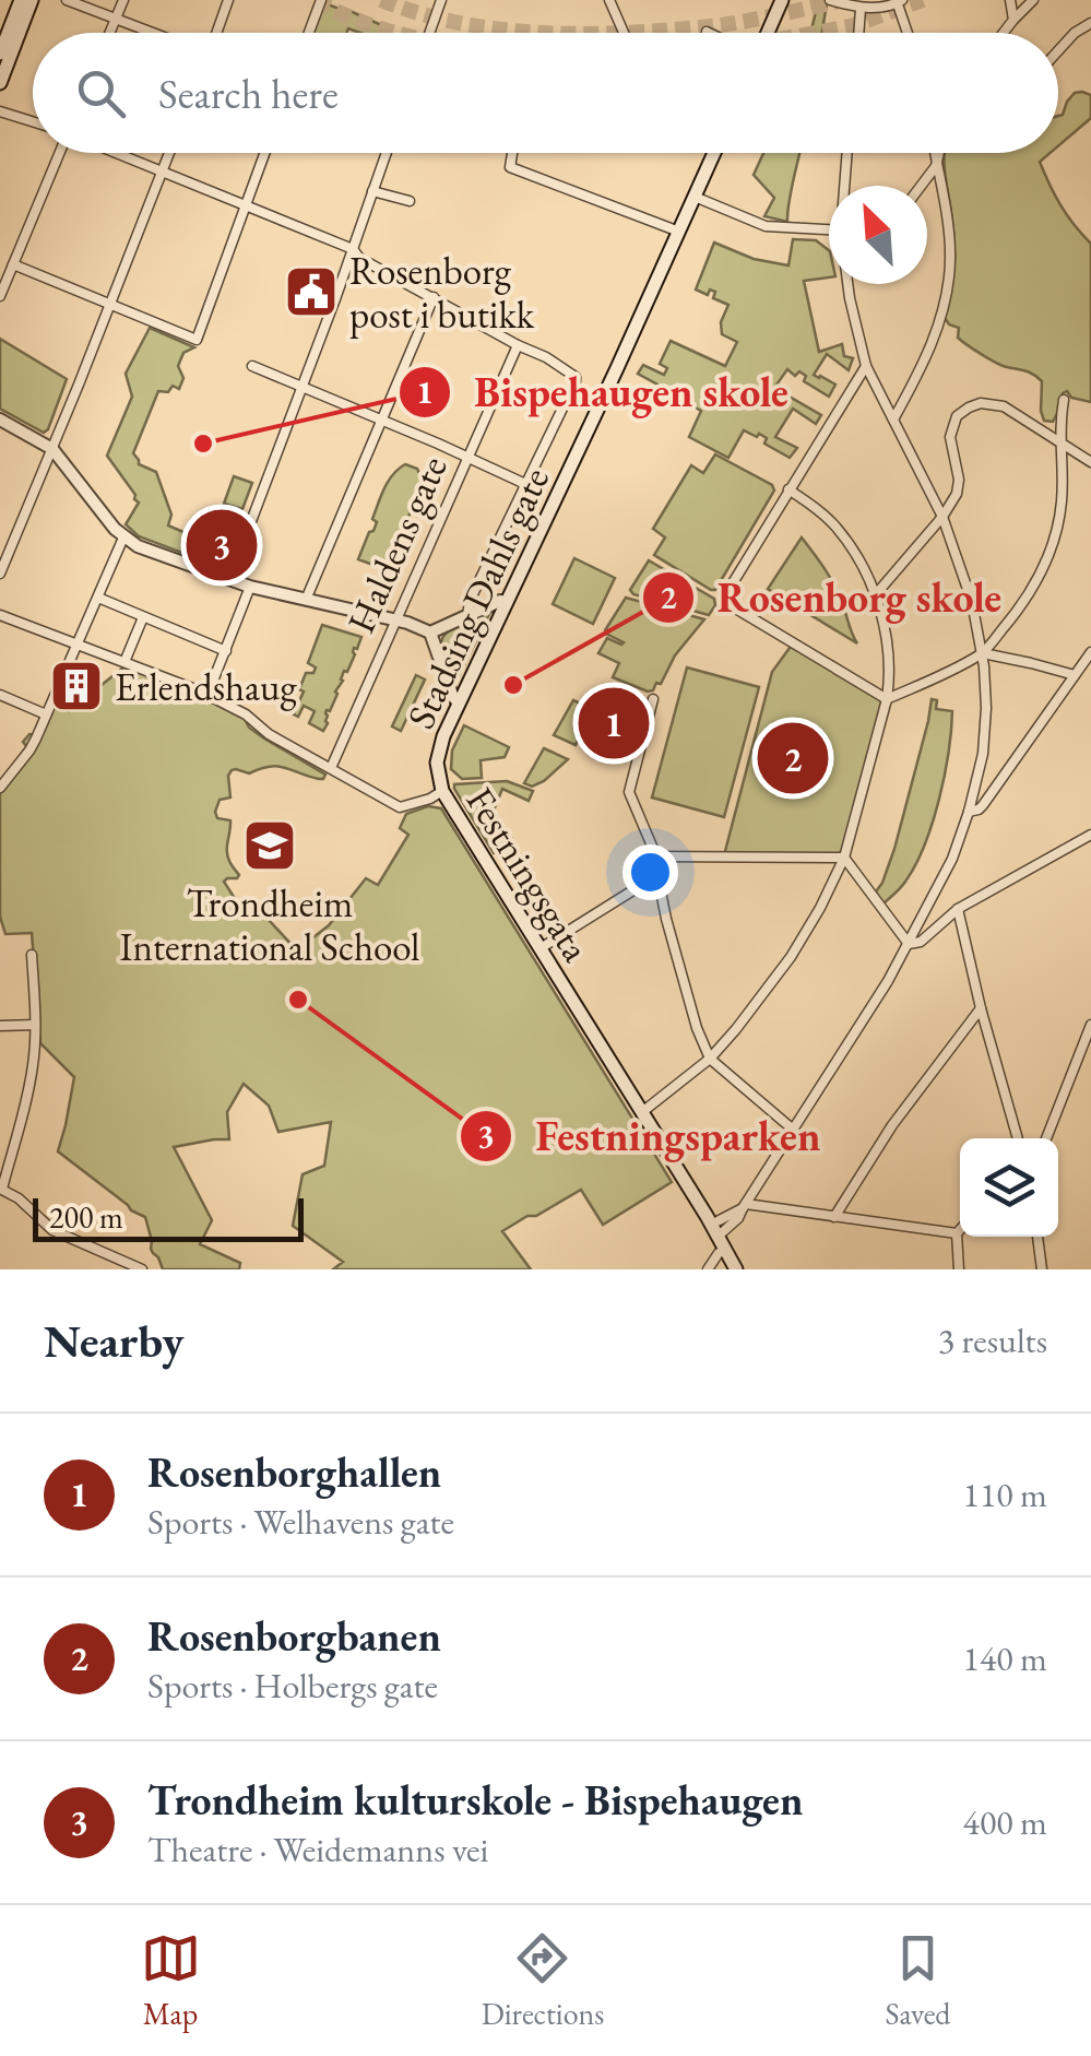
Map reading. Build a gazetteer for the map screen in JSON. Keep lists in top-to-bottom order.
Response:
{
  "streets": {
    "main road": ["Stadsing Dahls gate", "Festningsgata"],
    "street": ["Haldens gate"]
  },
  "crossings": [
    ["Haldens gate", "Stadsing Dahls gate"],
    ["Haldens gate", "Festningsgata"],
    ["Stadsing Dahls gate", "Festningsgata"]
  ],
  "places": {
    "public building": ["Rosenborg post i butikk"],
    "other": ["Bispehaugen skole", "Rosenborg skole", "Festningsparken"],
    "building": ["Erlendshaug"],
    "school or university": ["Trondheim International School"]
  },
  "scale_bar": "200 m",
  "north": "top left",
  "page": {
    "search": "Search here",
    "pins": ["3", "1", "2"],
    "scale": "200 m",
    "heading": ["Nearby", "3 results"],
    "list": [
      {
        "mark": "1",
        "name": "Rosenborghallen",
        "note": "Sports · Welhavens gate",
        "value": "110 m"
      },
      {
        "mark": "2",
        "name": "Rosenborgbanen",
        "note": "Sports · Holbergs gate",
        "value": "140 m"
      },
      {
        "mark": "3",
        "name": "Trondheim kulturskole - Bispehaugen",
        "note": "Theatre · Weidemanns vei",
        "value": "400 m"
      }
    ],
    "nav": ["Map", "Directions", "Saved"]
  }
}
